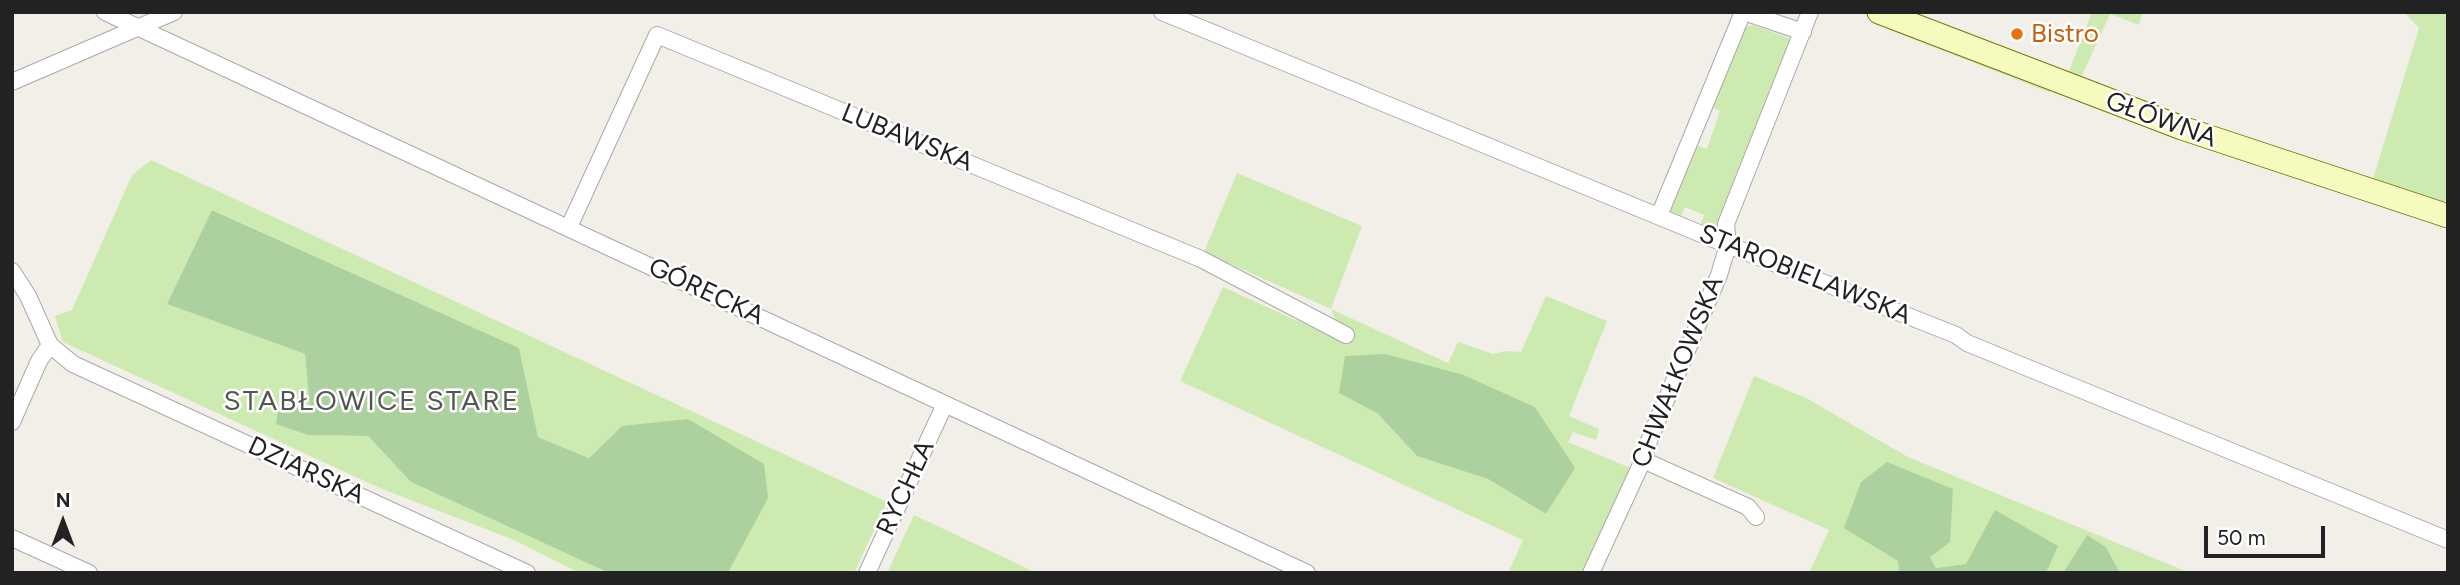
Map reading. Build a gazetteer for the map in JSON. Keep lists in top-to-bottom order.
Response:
{
  "streets": {
    "street": [
      "GŁÓWNA",
      "LUBAWSKA",
      "STAROBIELAWSKA",
      "GÓRECKA",
      "CHWAŁKOWSKA",
      "DZIARSKA",
      "RYCHŁA"
    ]
  },
  "crossings": [
    ["LUBAWSKA", "GÓRECKA"],
    ["STAROBIELAWSKA", "CHWAŁKOWSKA"],
    ["GÓRECKA", "RYCHŁA"]
  ],
  "districts": ["STABŁOWICE STARE"],
  "places": ["Bistro"],
  "scale_bar": "50 m",
  "north": "top"
}
